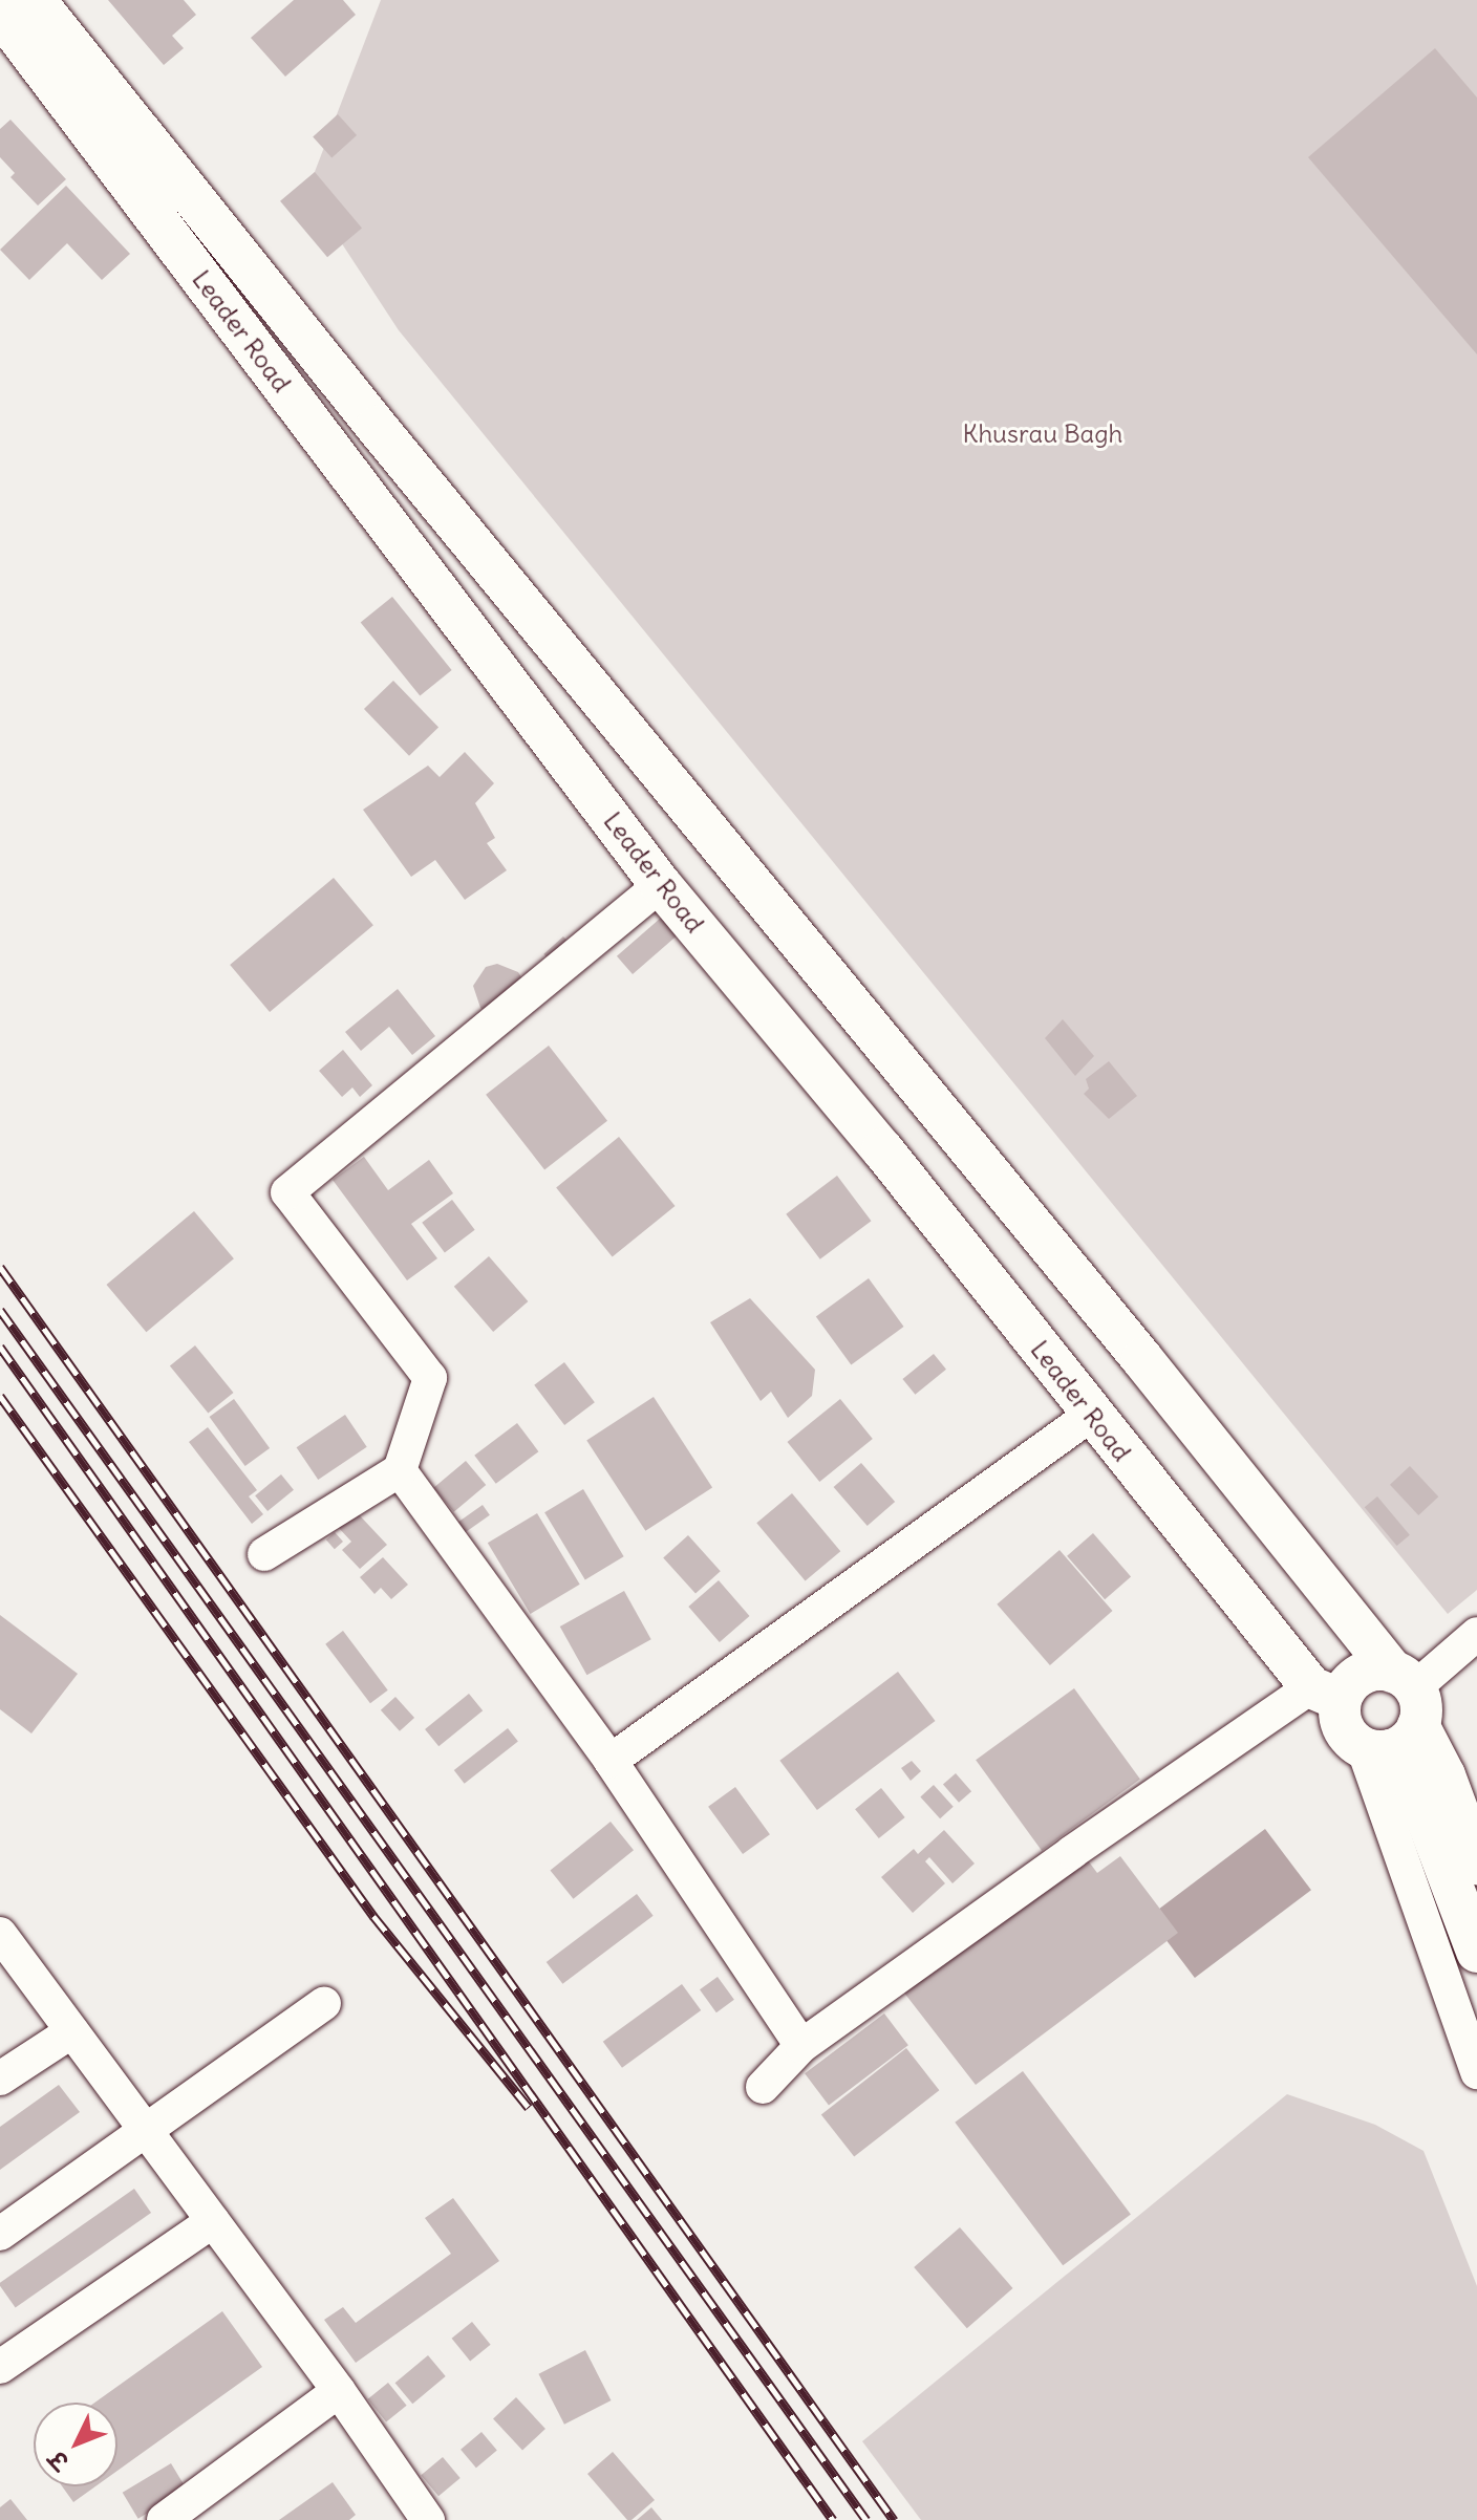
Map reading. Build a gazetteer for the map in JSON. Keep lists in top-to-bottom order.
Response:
{
  "streets": {
    "main road": ["Leader Road"]
  },
  "parks": ["Khusrau Bagh"],
  "north": "bottom left"
}
